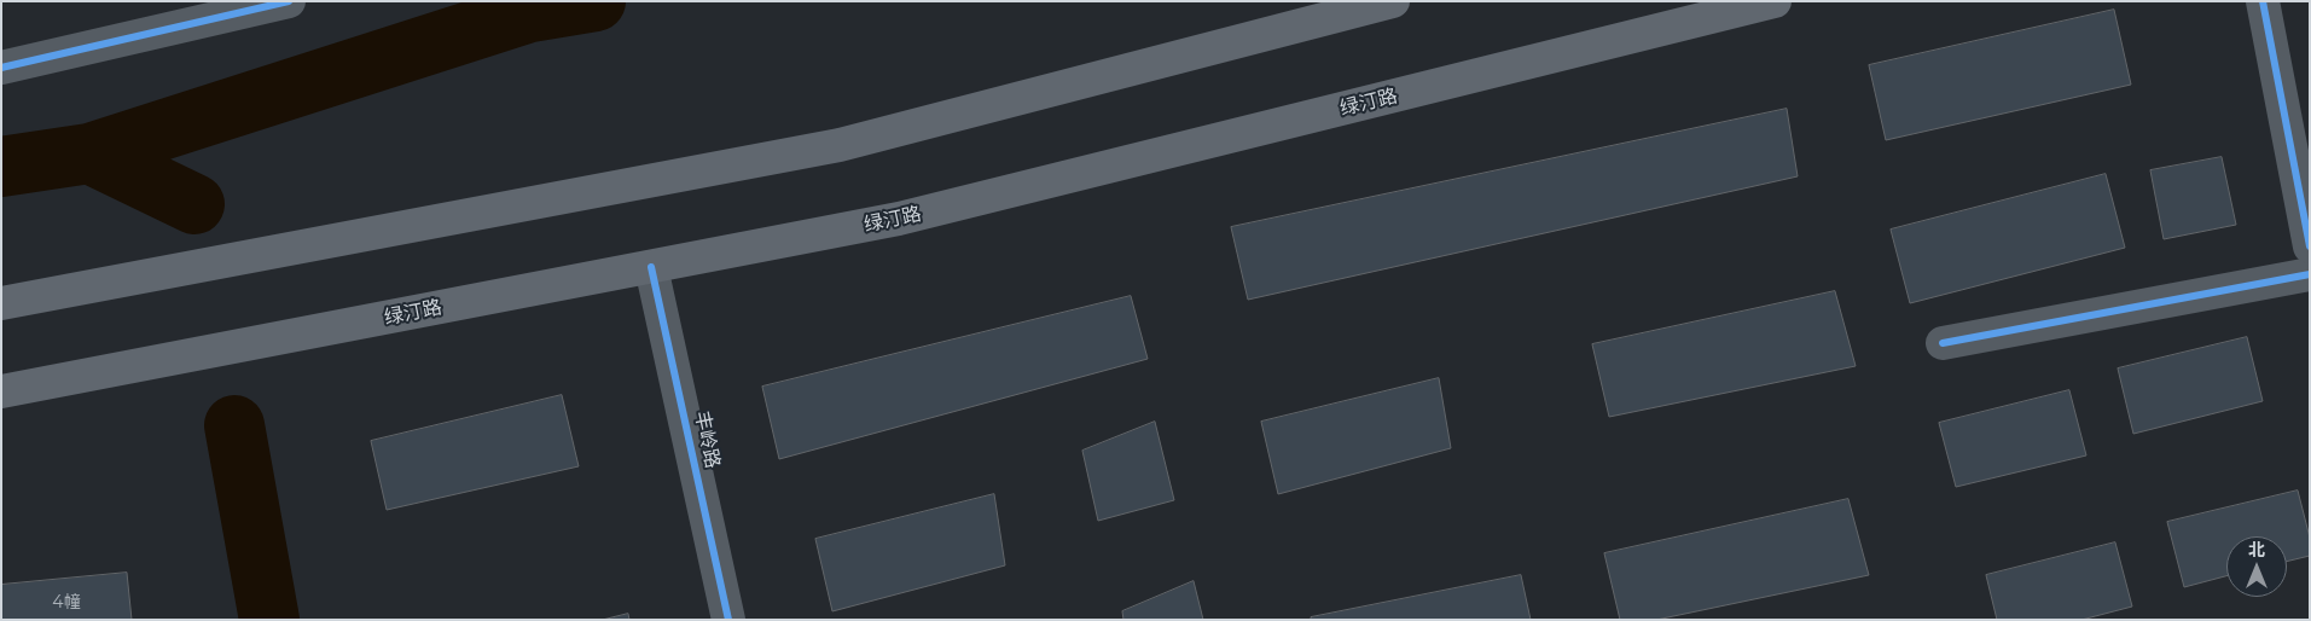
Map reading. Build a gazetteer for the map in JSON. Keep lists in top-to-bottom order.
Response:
{
  "streets": {
    "main road": ["绿汀路"],
    "street": ["丰岭路"]
  },
  "crossings": [
    ["绿汀路", "丰岭路"]
  ],
  "house_numbers": ["4幢"],
  "north": "top"
}
